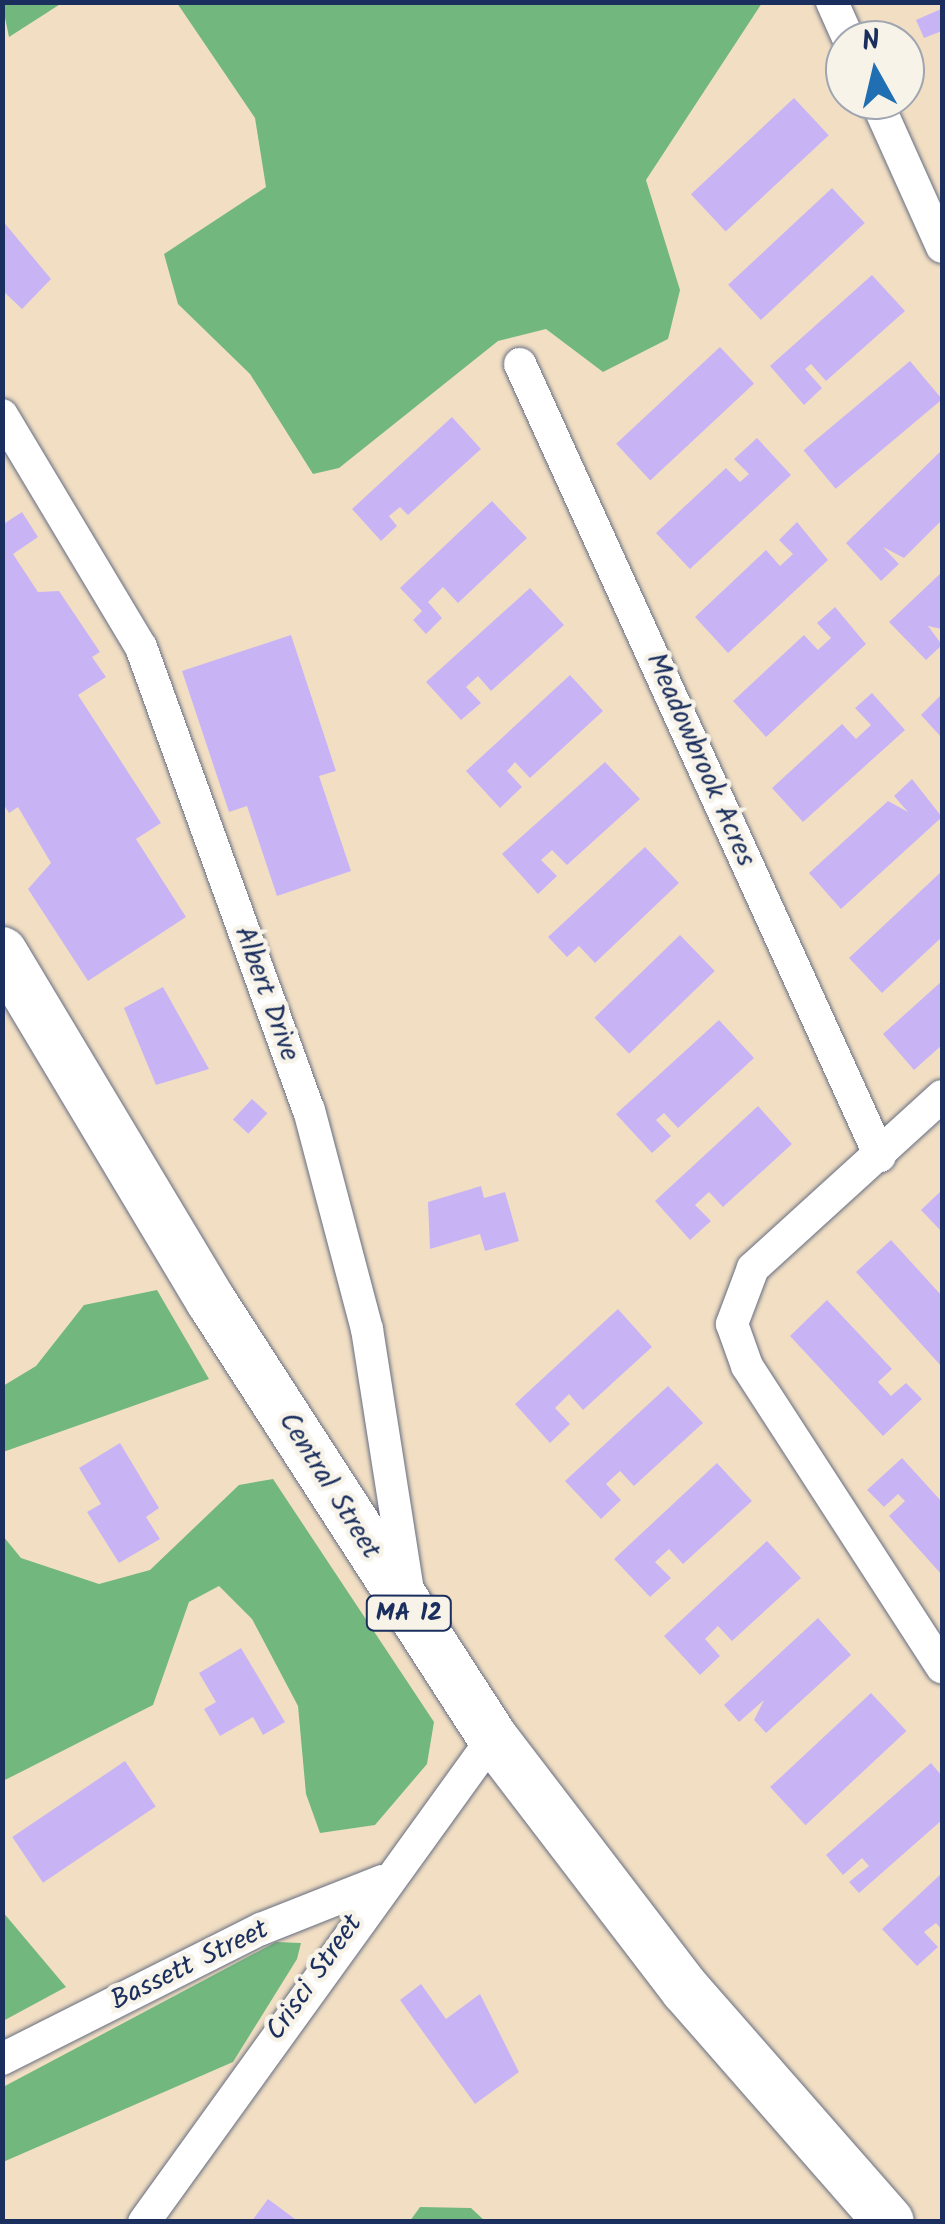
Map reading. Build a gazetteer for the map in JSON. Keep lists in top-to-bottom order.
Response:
{
  "streets": {
    "main road": ["Central Street", "MA 12"],
    "street": [
      "Meadowbrook Acres",
      "Albert Drive",
      "Bassett Street",
      "Crisci Street"
    ]
  },
  "crossings": [
    ["Albert Drive", "Central Street"],
    ["Central Street", "Crisci Street"],
    ["Bassett Street", "Crisci Street"]
  ],
  "north": "top"
}
